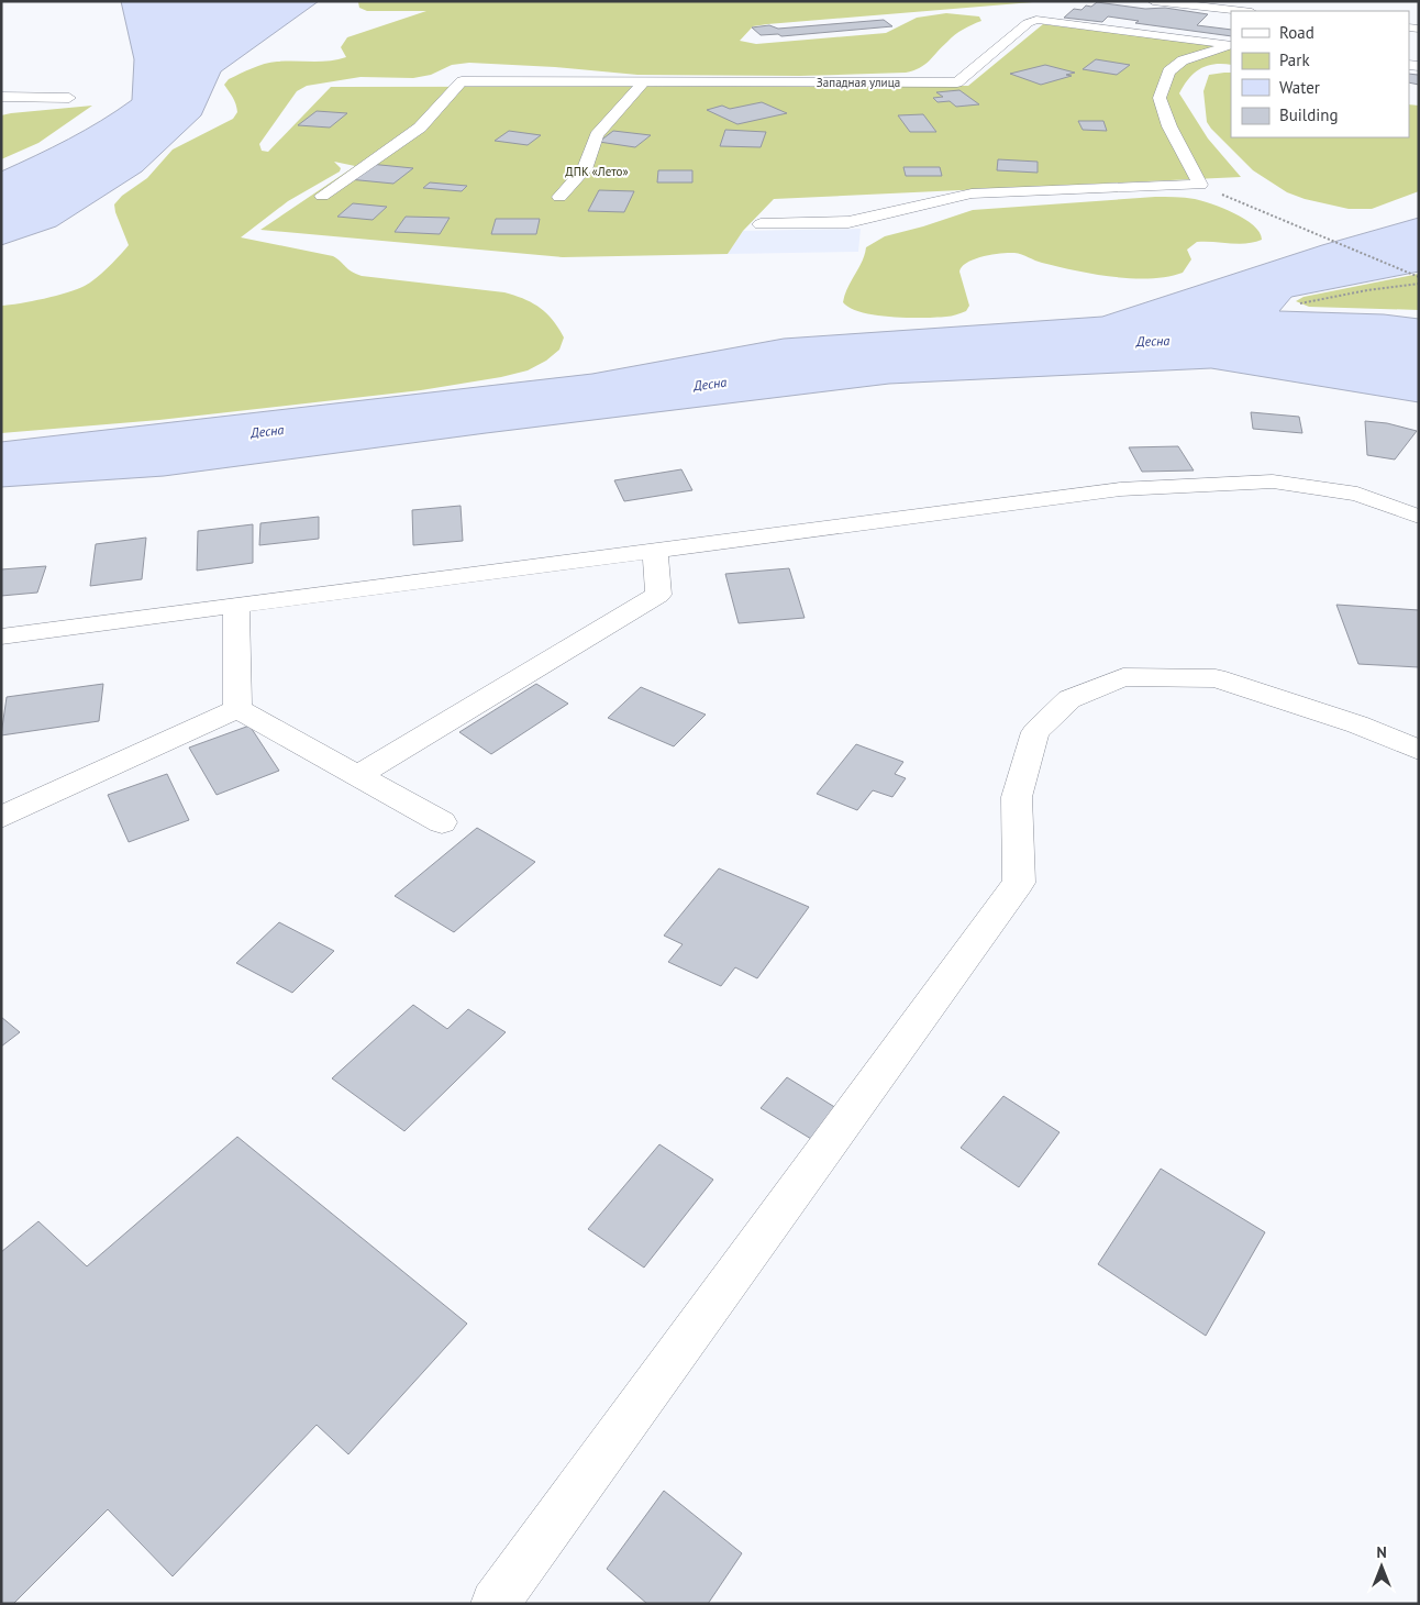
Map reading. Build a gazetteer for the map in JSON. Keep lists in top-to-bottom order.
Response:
{
  "streets": {
    "street": ["Западная улица"]
  },
  "water": ["Десна"],
  "parks": ["ДПК «Лето»"],
  "legend": [
    "Road",
    "Park",
    "Water",
    "Building"
  ],
  "north": "top"
}
